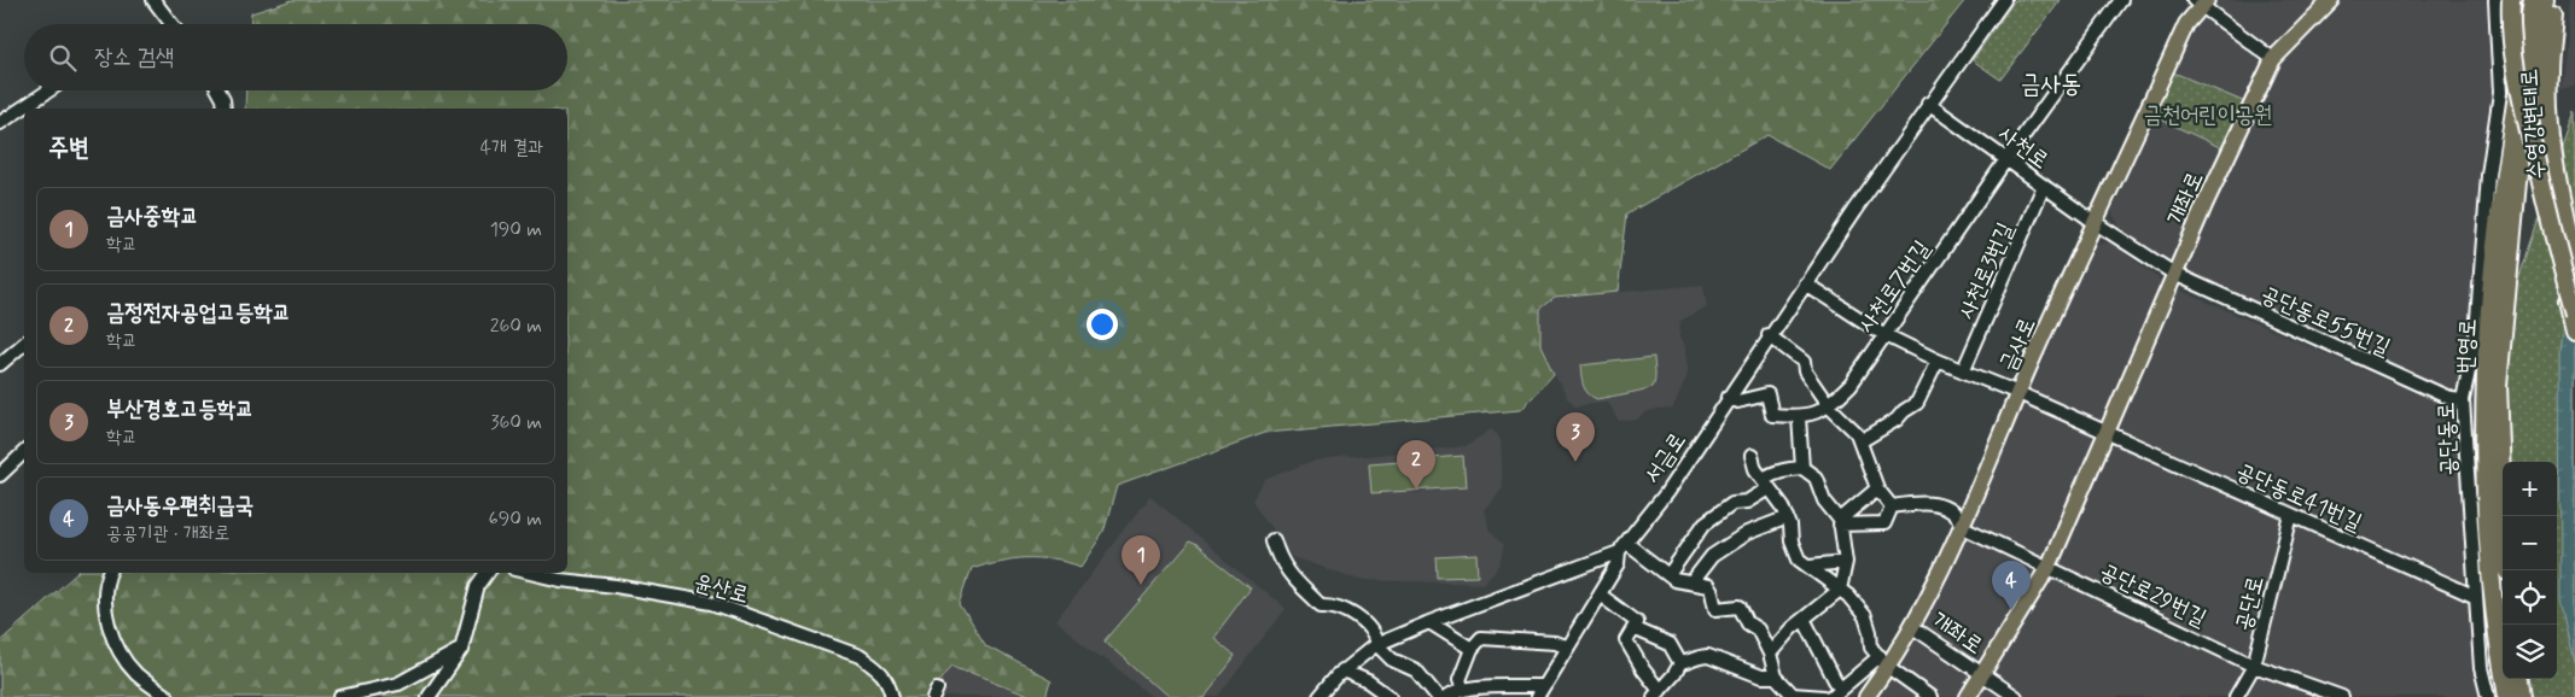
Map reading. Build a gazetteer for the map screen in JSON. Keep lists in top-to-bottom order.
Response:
{
  "streets": {
    "highway": ["수영강변대로", "번영로"],
    "main road": ["개좌로", "금사로"],
    "street": [
      "사천로",
      "사천로3번길",
      "사천로7번길",
      "공단동로55번길",
      "공단동로",
      "서금로",
      "공단동로41번길",
      "윤산로",
      "공단로29번길",
      "공단로"
    ]
  },
  "crossings": [
    ["사천로", "개좌로"],
    ["사천로", "사천로3번길"],
    ["사천로", "사천로7번길"],
    ["사천로", "공단동로55번길"],
    ["사천로", "금사로"],
    ["사천로", "서금로"],
    ["개좌로", "공단동로55번길"],
    ["개좌로", "금사로"],
    ["개좌로", "공단동로41번길"],
    ["개좌로", "공단로29번길"],
    ["공단동로55번길", "공단동로"],
    ["공단동로", "공단동로41번길"],
    ["공단동로41번길", "공단로"],
    ["공단로29번길", "공단로"]
  ],
  "districts": ["금사동"],
  "parks": ["금천어린이공원"],
  "page": {
    "search": "장소 검색",
    "heading": ["주변", "4개 결과"],
    "list": [
      {
        "mark": "1",
        "name": "금사중학교",
        "note": "학교",
        "value": "190 m"
      },
      {
        "mark": "2",
        "name": "금정전자공업고등학교",
        "note": "학교",
        "value": "260 m"
      },
      {
        "mark": "3",
        "name": "부산경호고등학교",
        "note": "학교",
        "value": "360 m"
      },
      {
        "mark": "4",
        "name": "금사동우편취급국",
        "note": "공공기관 · 개좌로",
        "value": "690 m"
      }
    ],
    "pins": [
      "3",
      "2",
      "1",
      "4"
    ],
    "map_buttons": ["+", "−"]
  }
}
